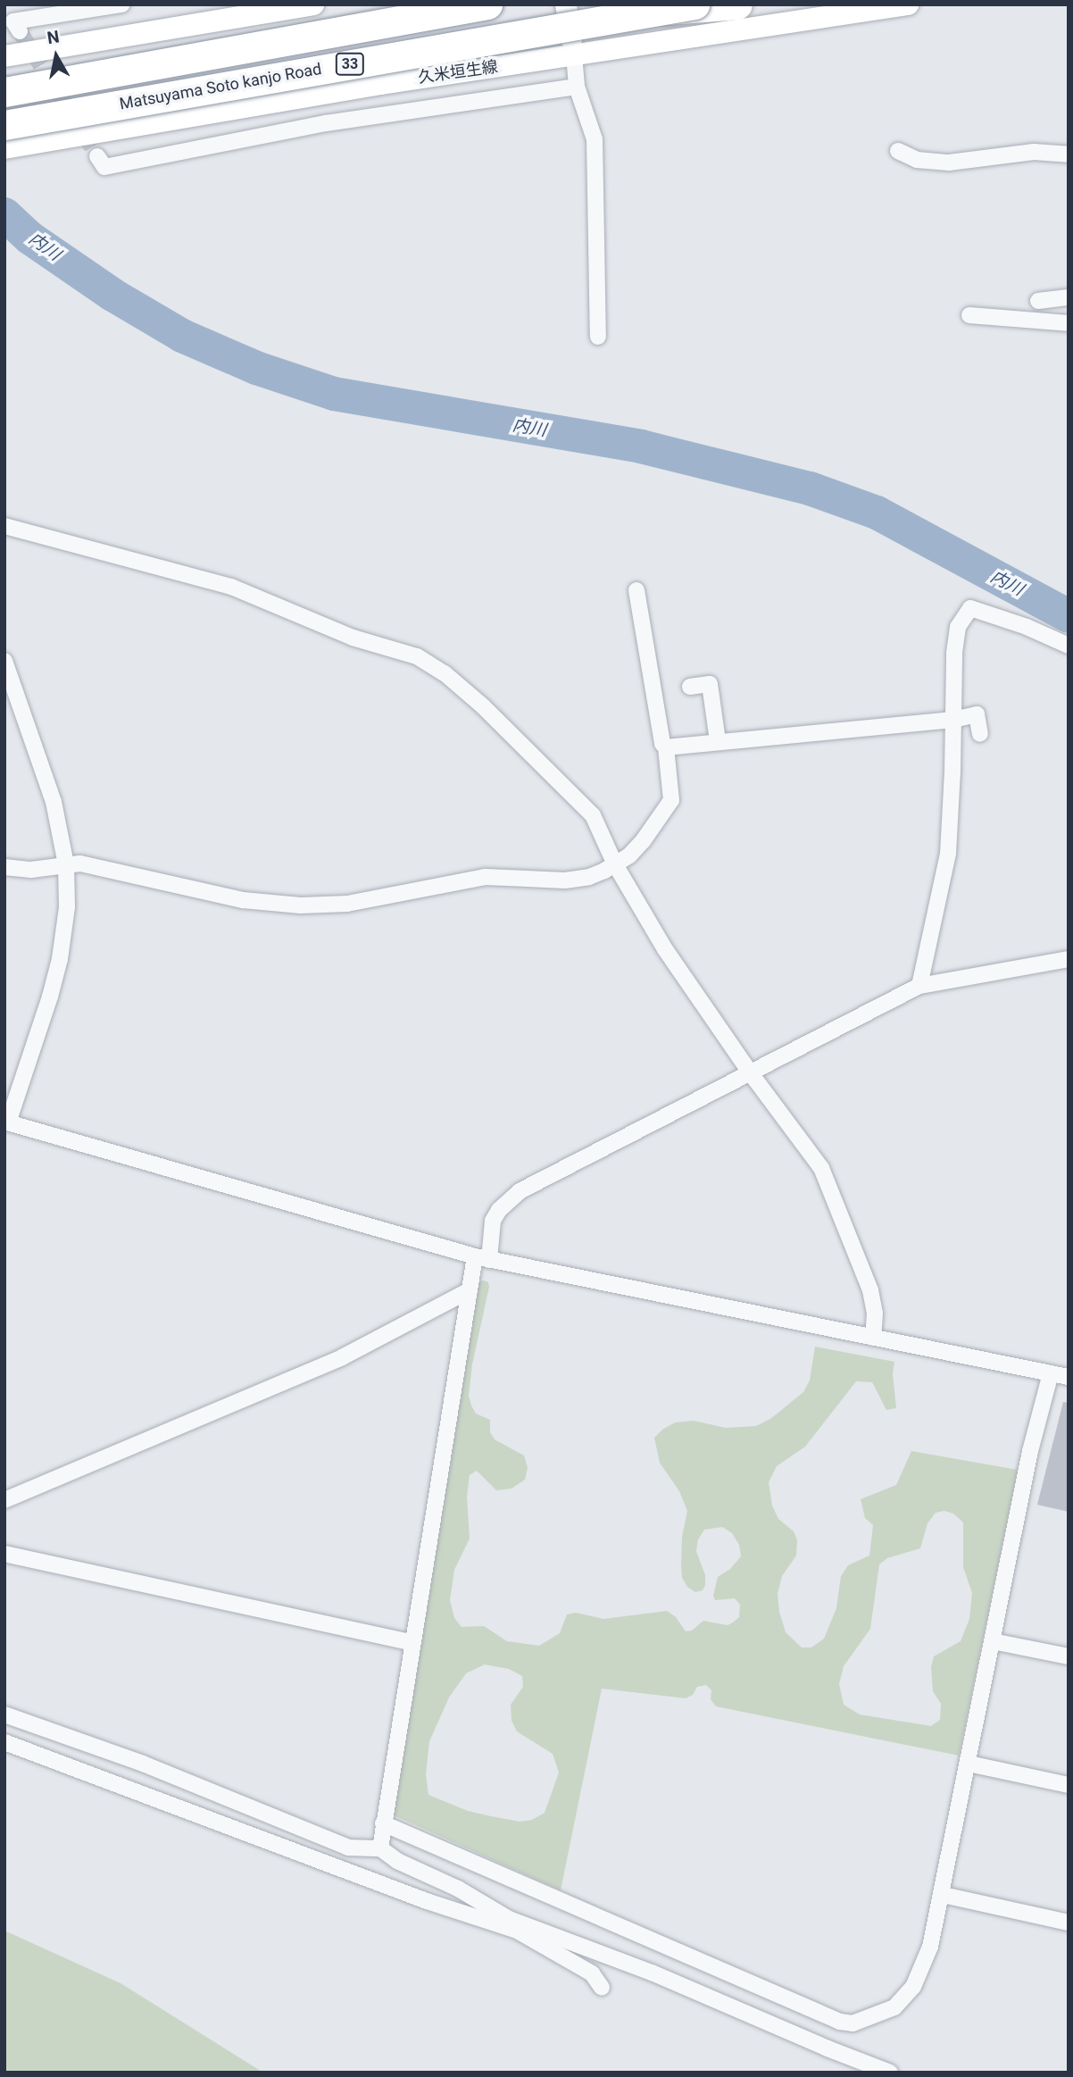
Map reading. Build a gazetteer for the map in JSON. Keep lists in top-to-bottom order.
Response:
{
  "streets": {
    "highway": ["33", "Matsuyama Soto kanjo Road"],
    "main road": ["久米垣生線"]
  },
  "crossings": [
    ["久米垣生線", "Matsuyama Soto kanjo Road"]
  ],
  "water": ["内川"],
  "north": "top"
}
